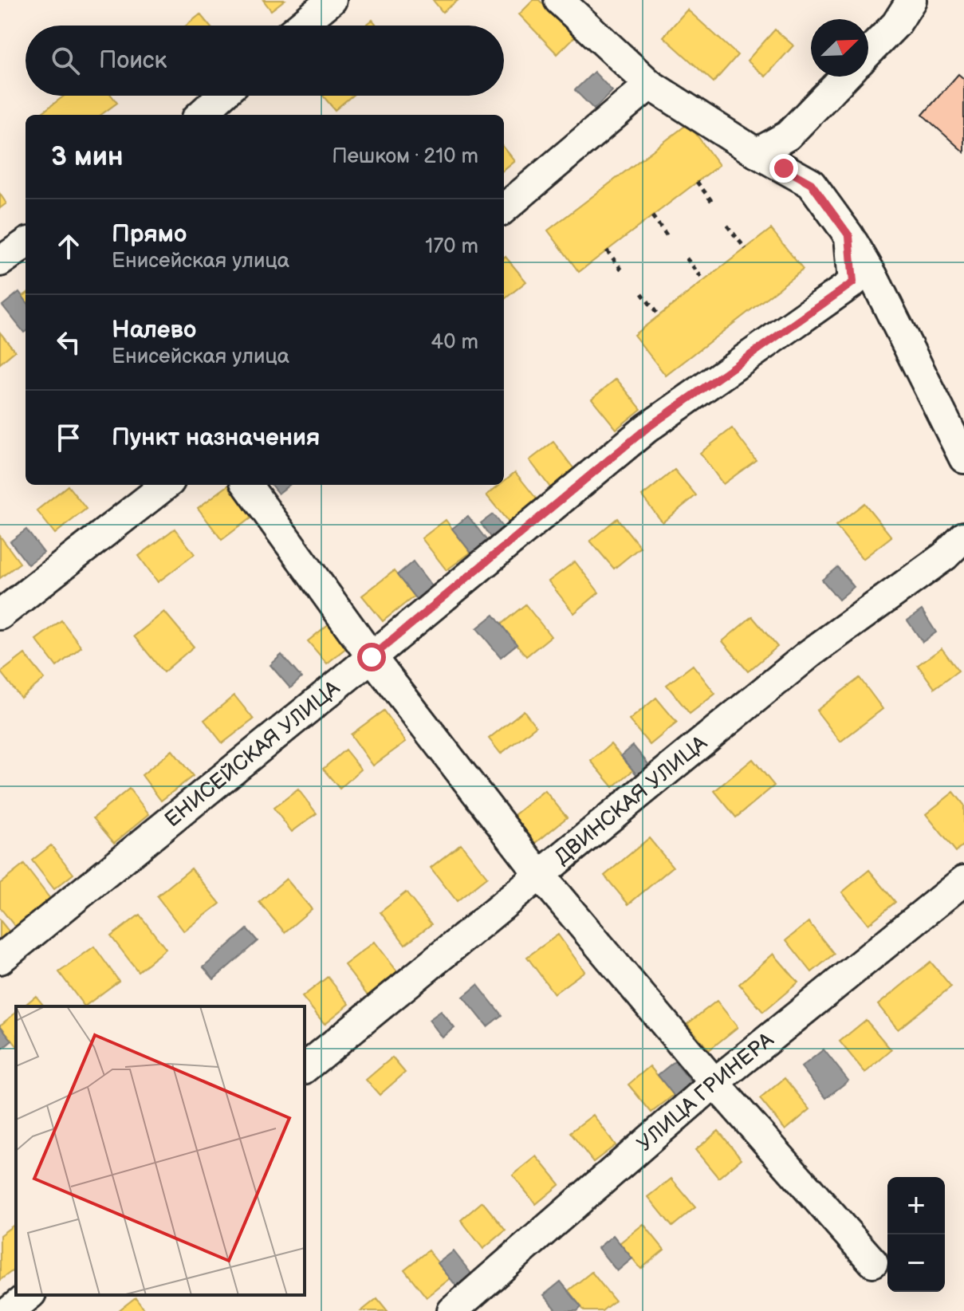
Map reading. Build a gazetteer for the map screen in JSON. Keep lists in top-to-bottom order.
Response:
{
  "streets": {
    "street": ["ЕНИСЕЙСКАЯ УЛИЦА", "ДВИНСКАЯ УЛИЦА", "УЛИЦА ГРИНЕРА"]
  },
  "north": "top right",
  "page": {
    "search": "Поиск",
    "heading": ["3 мин", "Пешком · 210 m"],
    "list": [
      ["Прямо", "Енисейская улица", "170 m"],
      ["Налево", "Енисейская улица", "40 m"],
      "Пункт назначения"
    ],
    "map_buttons": ["+", "−"]
  }
}
